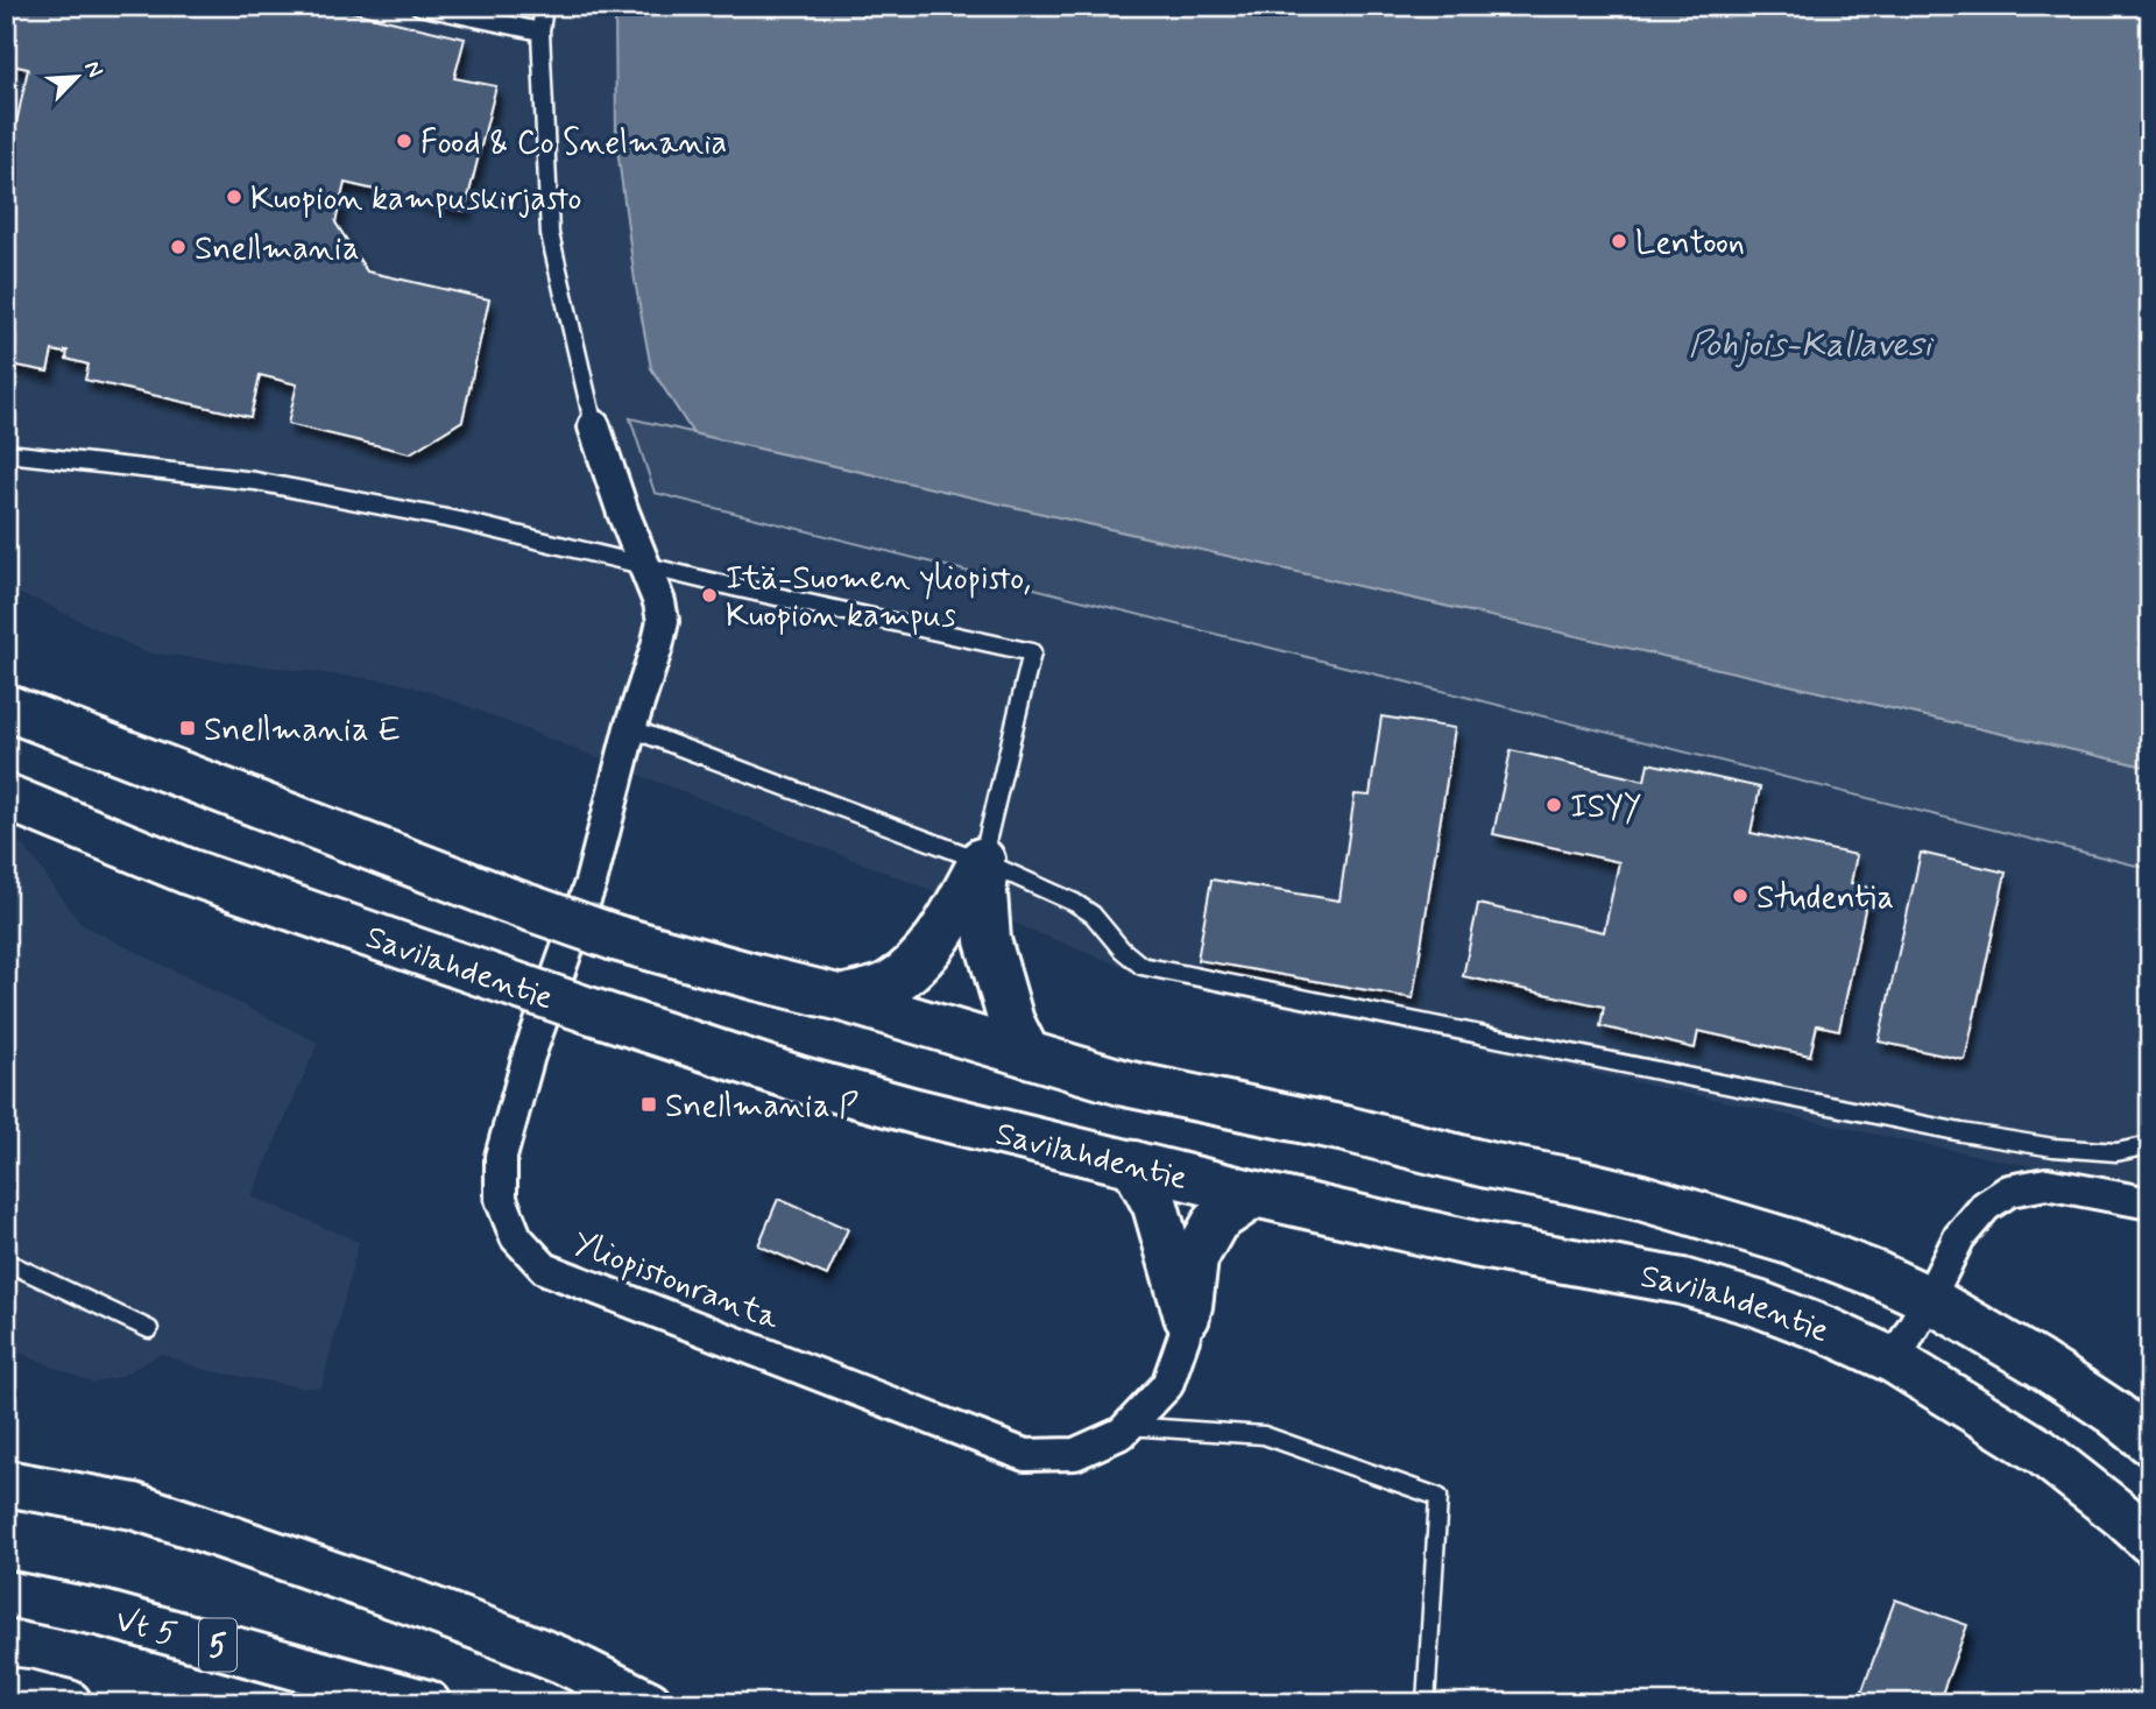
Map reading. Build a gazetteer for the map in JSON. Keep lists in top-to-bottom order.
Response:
{
  "streets": {
    "main road": ["Savilahdentie", "Vt 5", "5"],
    "street": ["Yliopistonranta"]
  },
  "water": ["Pohjois-Kallavesi"],
  "places": {
    "other": [
      "Food & Co Snelmania",
      "Kuopion kampuskirjasto",
      "Lentoon",
      "Snellmania",
      "Itä-Suomen yliopisto, Kuopion kampus",
      "ISYY",
      "Studentia"
    ],
    "transit": ["Snellmania E", "Snellmania P"]
  },
  "north": "top right"
}
